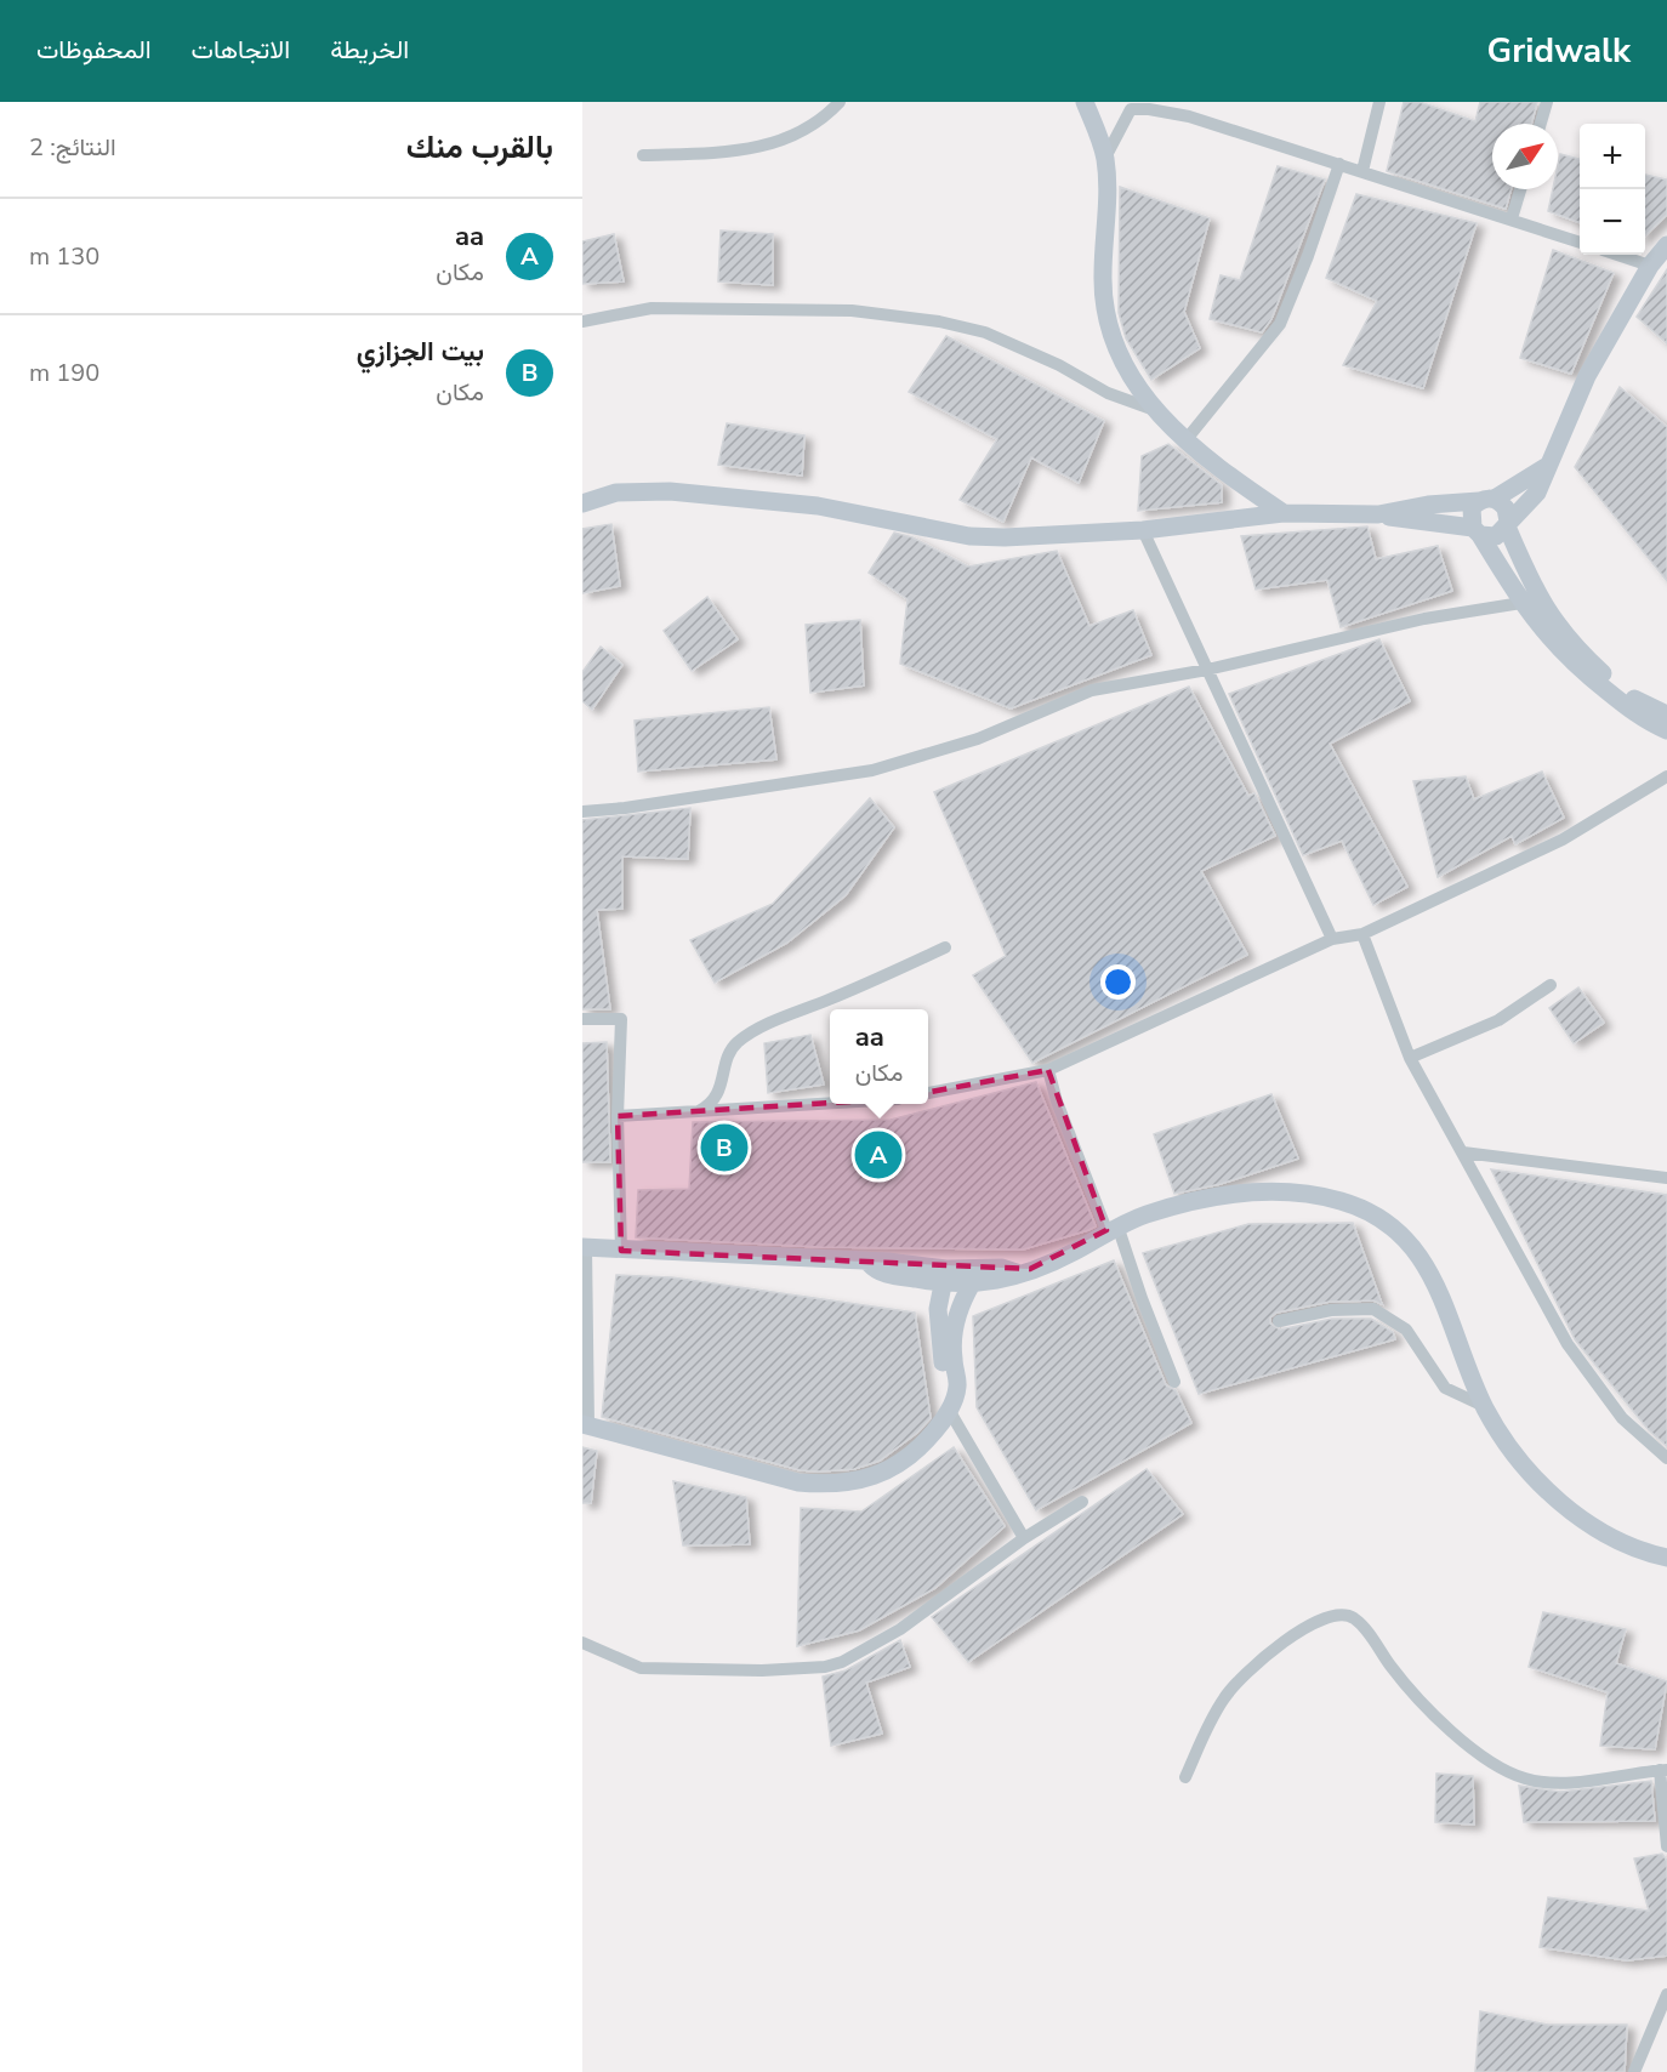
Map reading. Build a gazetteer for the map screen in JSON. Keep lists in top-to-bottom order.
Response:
{
  "north": "top right",
  "page": {
    "header": "Gridwalk",
    "nav": ["الخريطة", "الاتجاهات", "المحفوظات"],
    "heading": ["بالقرب منك", "النتائج: 2"],
    "map_buttons": ["+", "−"],
    "list": [
      {
        "mark": "A",
        "name": "aa",
        "note": "مكان",
        "value": "130 m"
      },
      {
        "mark": "B",
        "name": "بيت الجزازي",
        "note": "مكان",
        "value": "190 m"
      }
    ],
    "popup": ["aa", "مكان"],
    "pins": ["B", "A"]
  }
}
